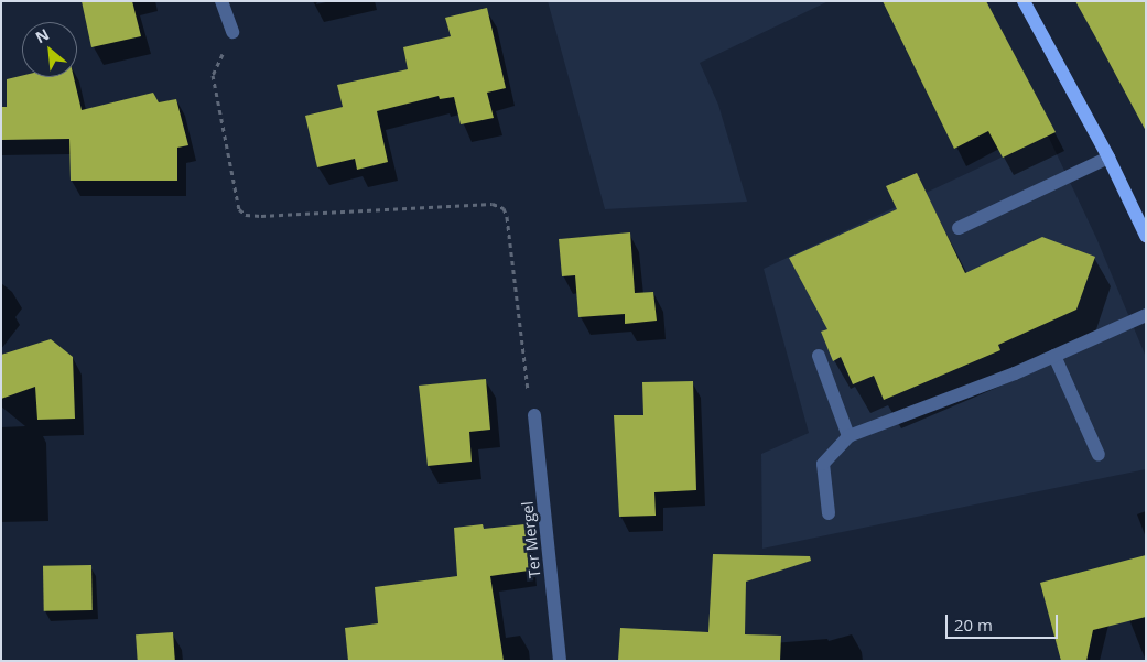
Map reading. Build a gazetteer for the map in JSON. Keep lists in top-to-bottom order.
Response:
{
  "streets": {
    "street": ["Ter Mergel"]
  },
  "scale_bar": "20 m",
  "north": "top left"
}
